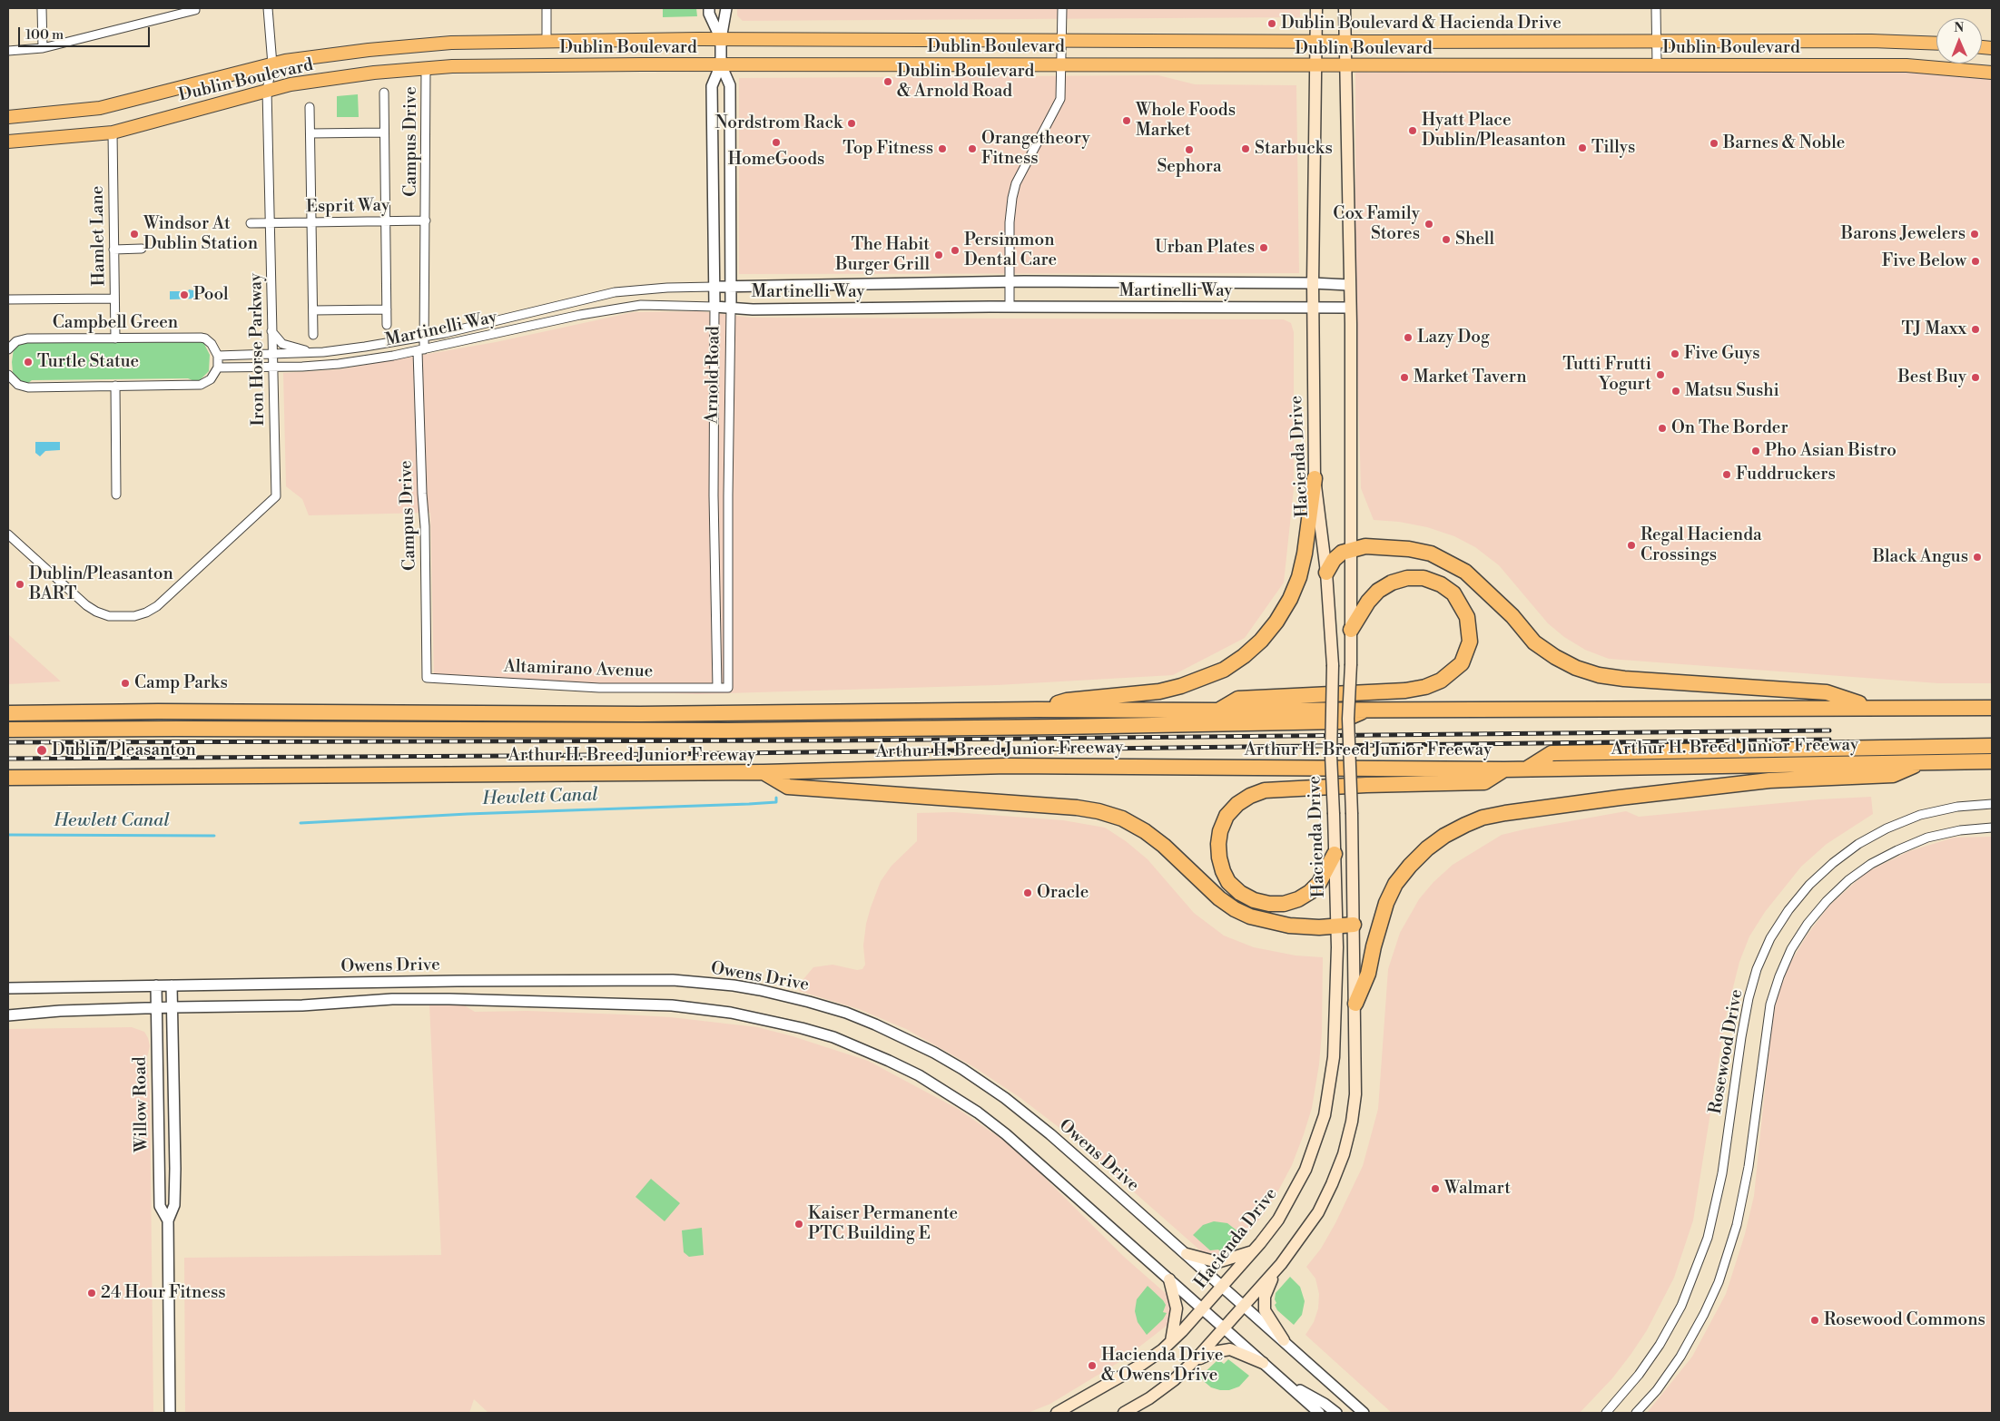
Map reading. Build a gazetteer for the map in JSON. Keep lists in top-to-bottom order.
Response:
{
  "streets": {
    "highway": ["Arthur H. Breed Junior Freeway"],
    "main road": ["Dublin Boulevard", "Hacienda Drive"],
    "street": [
      "Campus Drive",
      "Esprit Way",
      "Hamlet Lane",
      "Martinelli Way",
      "Campbell Green",
      "Iron Horse Parkway",
      "Arnold Road",
      "Altamirano Avenue",
      "Owens Drive",
      "Rosewood Drive",
      "Willow Road"
    ]
  },
  "crossings": [
    ["Dublin Boulevard", "Campus Drive"],
    ["Dublin Boulevard", "Hamlet Lane"],
    ["Dublin Boulevard", "Iron Horse Parkway"],
    ["Dublin Boulevard", "Arnold Road"],
    ["Dublin Boulevard", "Hacienda Drive"],
    ["Campus Drive", "Esprit Way"],
    ["Campus Drive", "Martinelli Way"],
    ["Campus Drive", "Altamirano Avenue"],
    ["Esprit Way", "Iron Horse Parkway"],
    ["Hamlet Lane", "Campbell Green"],
    ["Martinelli Way", "Iron Horse Parkway"],
    ["Martinelli Way", "Arnold Road"],
    ["Martinelli Way", "Hacienda Drive"],
    ["Arnold Road", "Altamirano Avenue"],
    ["Hacienda Drive", "Owens Drive"],
    ["Owens Drive", "Willow Road"]
  ],
  "water": ["Hewlett Canal"],
  "places": [
    "Dublin Boulevard & Hacienda Drive",
    "Dublin Boulevard & Arnold Road",
    "Whole Foods Market",
    "Nordstrom Rack",
    "Hyatt Place Dublin/Pleasanton",
    "HomeGoods",
    "Barnes & Noble",
    "Tillys",
    "Top Fitness",
    "Orangetheory Fitness",
    "Starbucks",
    "Sephora",
    "Cox Family Stores",
    "Windsor At Dublin Station",
    "Barons Jewelers",
    "Shell",
    "Urban Plates",
    "Persimmon Dental Care",
    "The Habit Burger Grill",
    "Five Below",
    "Pool",
    "TJ Maxx",
    "Lazy Dog",
    "Five Guys",
    "Turtle Statue",
    "Tutti Frutti Yogurt",
    "Market Tavern",
    "Best Buy",
    "Matsu Sushi",
    "On The Border",
    "Pho Asian Bistro",
    "Fuddruckers",
    "Regal Hacienda Crossings",
    "Black Angus",
    "Dublin/Pleasanton BART",
    "Camp Parks",
    "Dublin/Pleasanton",
    "Oracle",
    "Walmart",
    "Kaiser Permanente PTC Building E",
    "24 Hour Fitness",
    "Rosewood Commons",
    "Hacienda Drive & Owens Drive"
  ],
  "scale_bar": "100 m",
  "north": "top"
}
